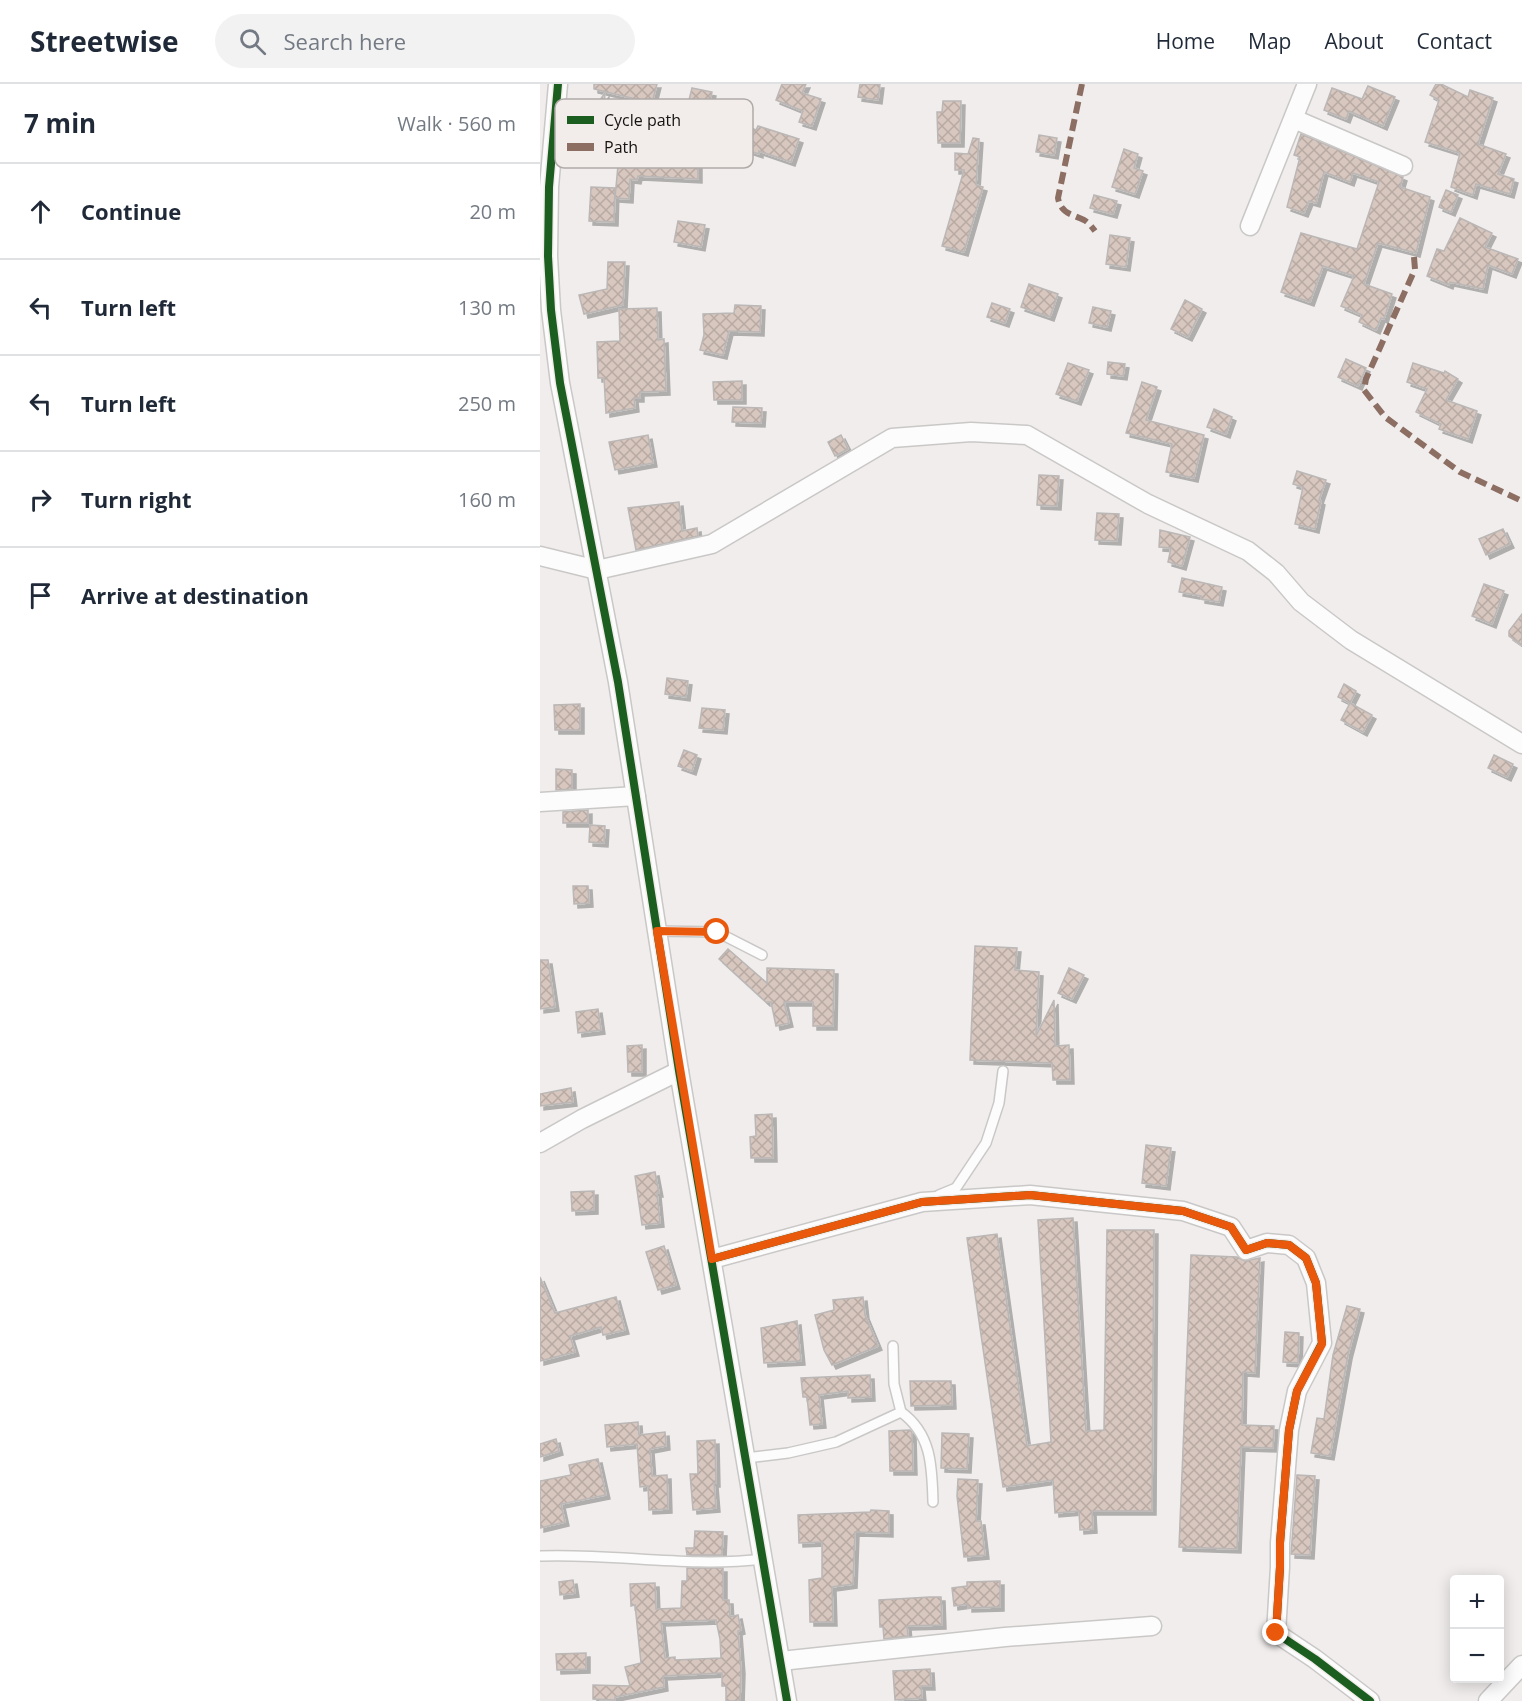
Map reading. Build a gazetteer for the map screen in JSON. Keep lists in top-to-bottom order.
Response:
{
  "legend": ["Cycle path", "Path"],
  "page": {
    "header": "Streetwise",
    "search": "Search here",
    "nav": [
      "Home",
      "Map",
      "About",
      "Contact"
    ],
    "heading": ["7 min", "Walk · 560 m"],
    "list": [
      ["Continue", "20 m"],
      ["Turn left", "130 m"],
      ["Turn left", "250 m"],
      ["Turn right", "160 m"],
      "Arrive at destination"
    ],
    "map_buttons": ["+", "−"]
  }
}
